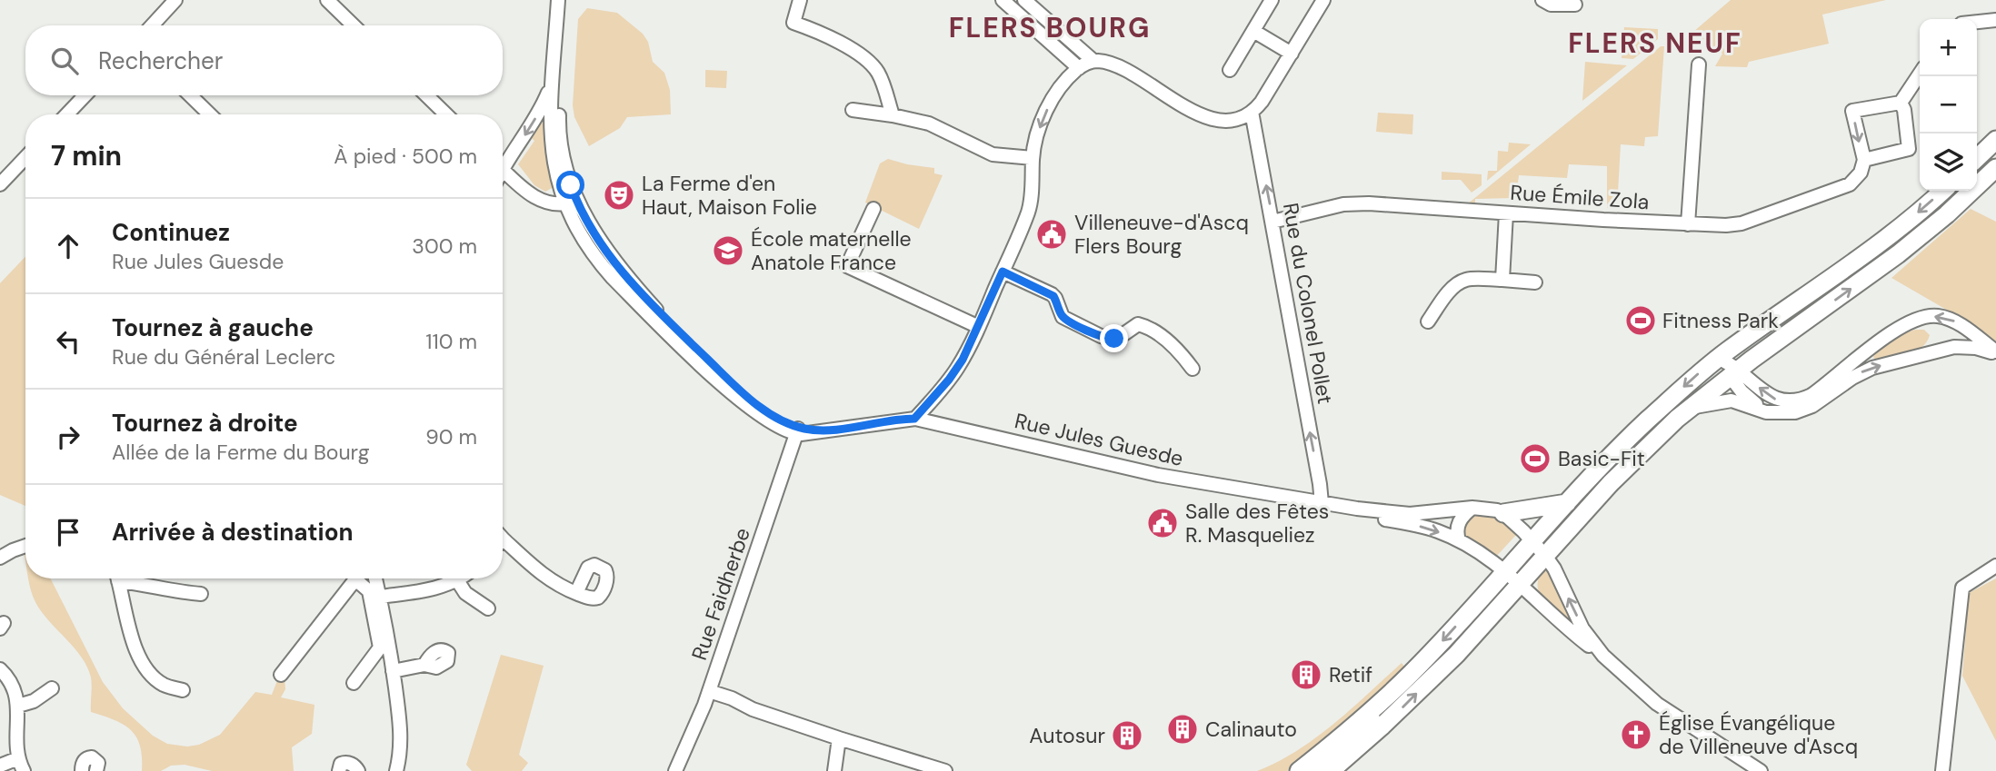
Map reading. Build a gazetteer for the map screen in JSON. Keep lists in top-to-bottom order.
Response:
{
  "streets": {
    "street": [
      "Rue Émile Zola",
      "Rue du Colonel Pollet",
      "Rue Jules Guesde",
      "Rue Faidherbe"
    ]
  },
  "crossings": [
    ["Rue Émile Zola", "Rue du Colonel Pollet"],
    ["Rue du Colonel Pollet", "Rue Jules Guesde"],
    ["Rue Jules Guesde", "Rue Faidherbe"]
  ],
  "one_way": ["Rue du Colonel Pollet"],
  "districts": ["FLERS BOURG", "FLERS NEUF"],
  "places": {
    "theatre": ["La Ferme d'en Haut, Maison Folie"],
    "public building": ["Villeneuve-d'Ascq Flers Bourg", "Salle des Fêtes R. Masqueliez"],
    "school or university": ["École maternelle Anatole France"],
    "sports": ["Fitness Park", "Basic-Fit"],
    "building": ["Retif", "Calinauto", "Autosur"],
    "church": ["Église Évangélique de Villeneuve d'Ascq"]
  },
  "page": {
    "map_buttons": ["+", "−"],
    "search": "Rechercher",
    "heading": ["7 min", "À pied · 500 m"],
    "list": [
      ["Continuez", "Rue Jules Guesde", "300 m"],
      ["Tournez à gauche", "Rue du Général Leclerc", "110 m"],
      ["Tournez à droite", "Allée de la Ferme du Bourg", "90 m"],
      "Arrivée à destination"
    ]
  }
}
